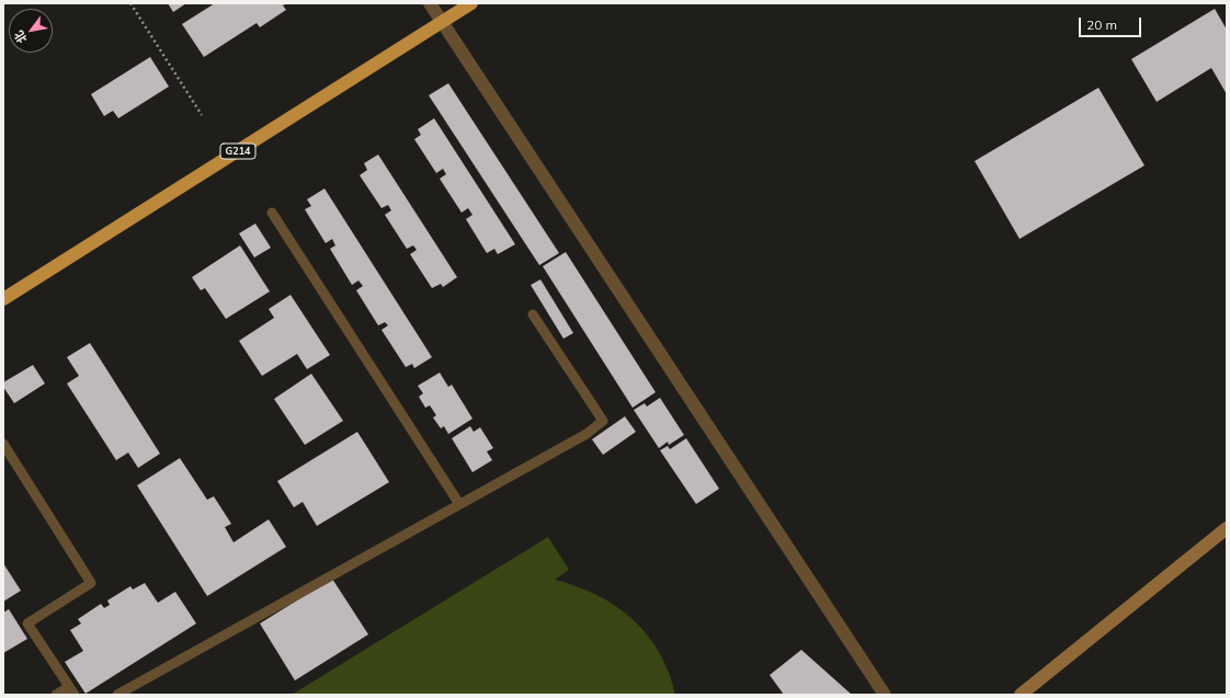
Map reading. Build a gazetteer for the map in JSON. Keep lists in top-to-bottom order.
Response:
{
  "streets": {
    "highway": ["G214"]
  },
  "scale_bar": "20 m",
  "north": "bottom left"
}
